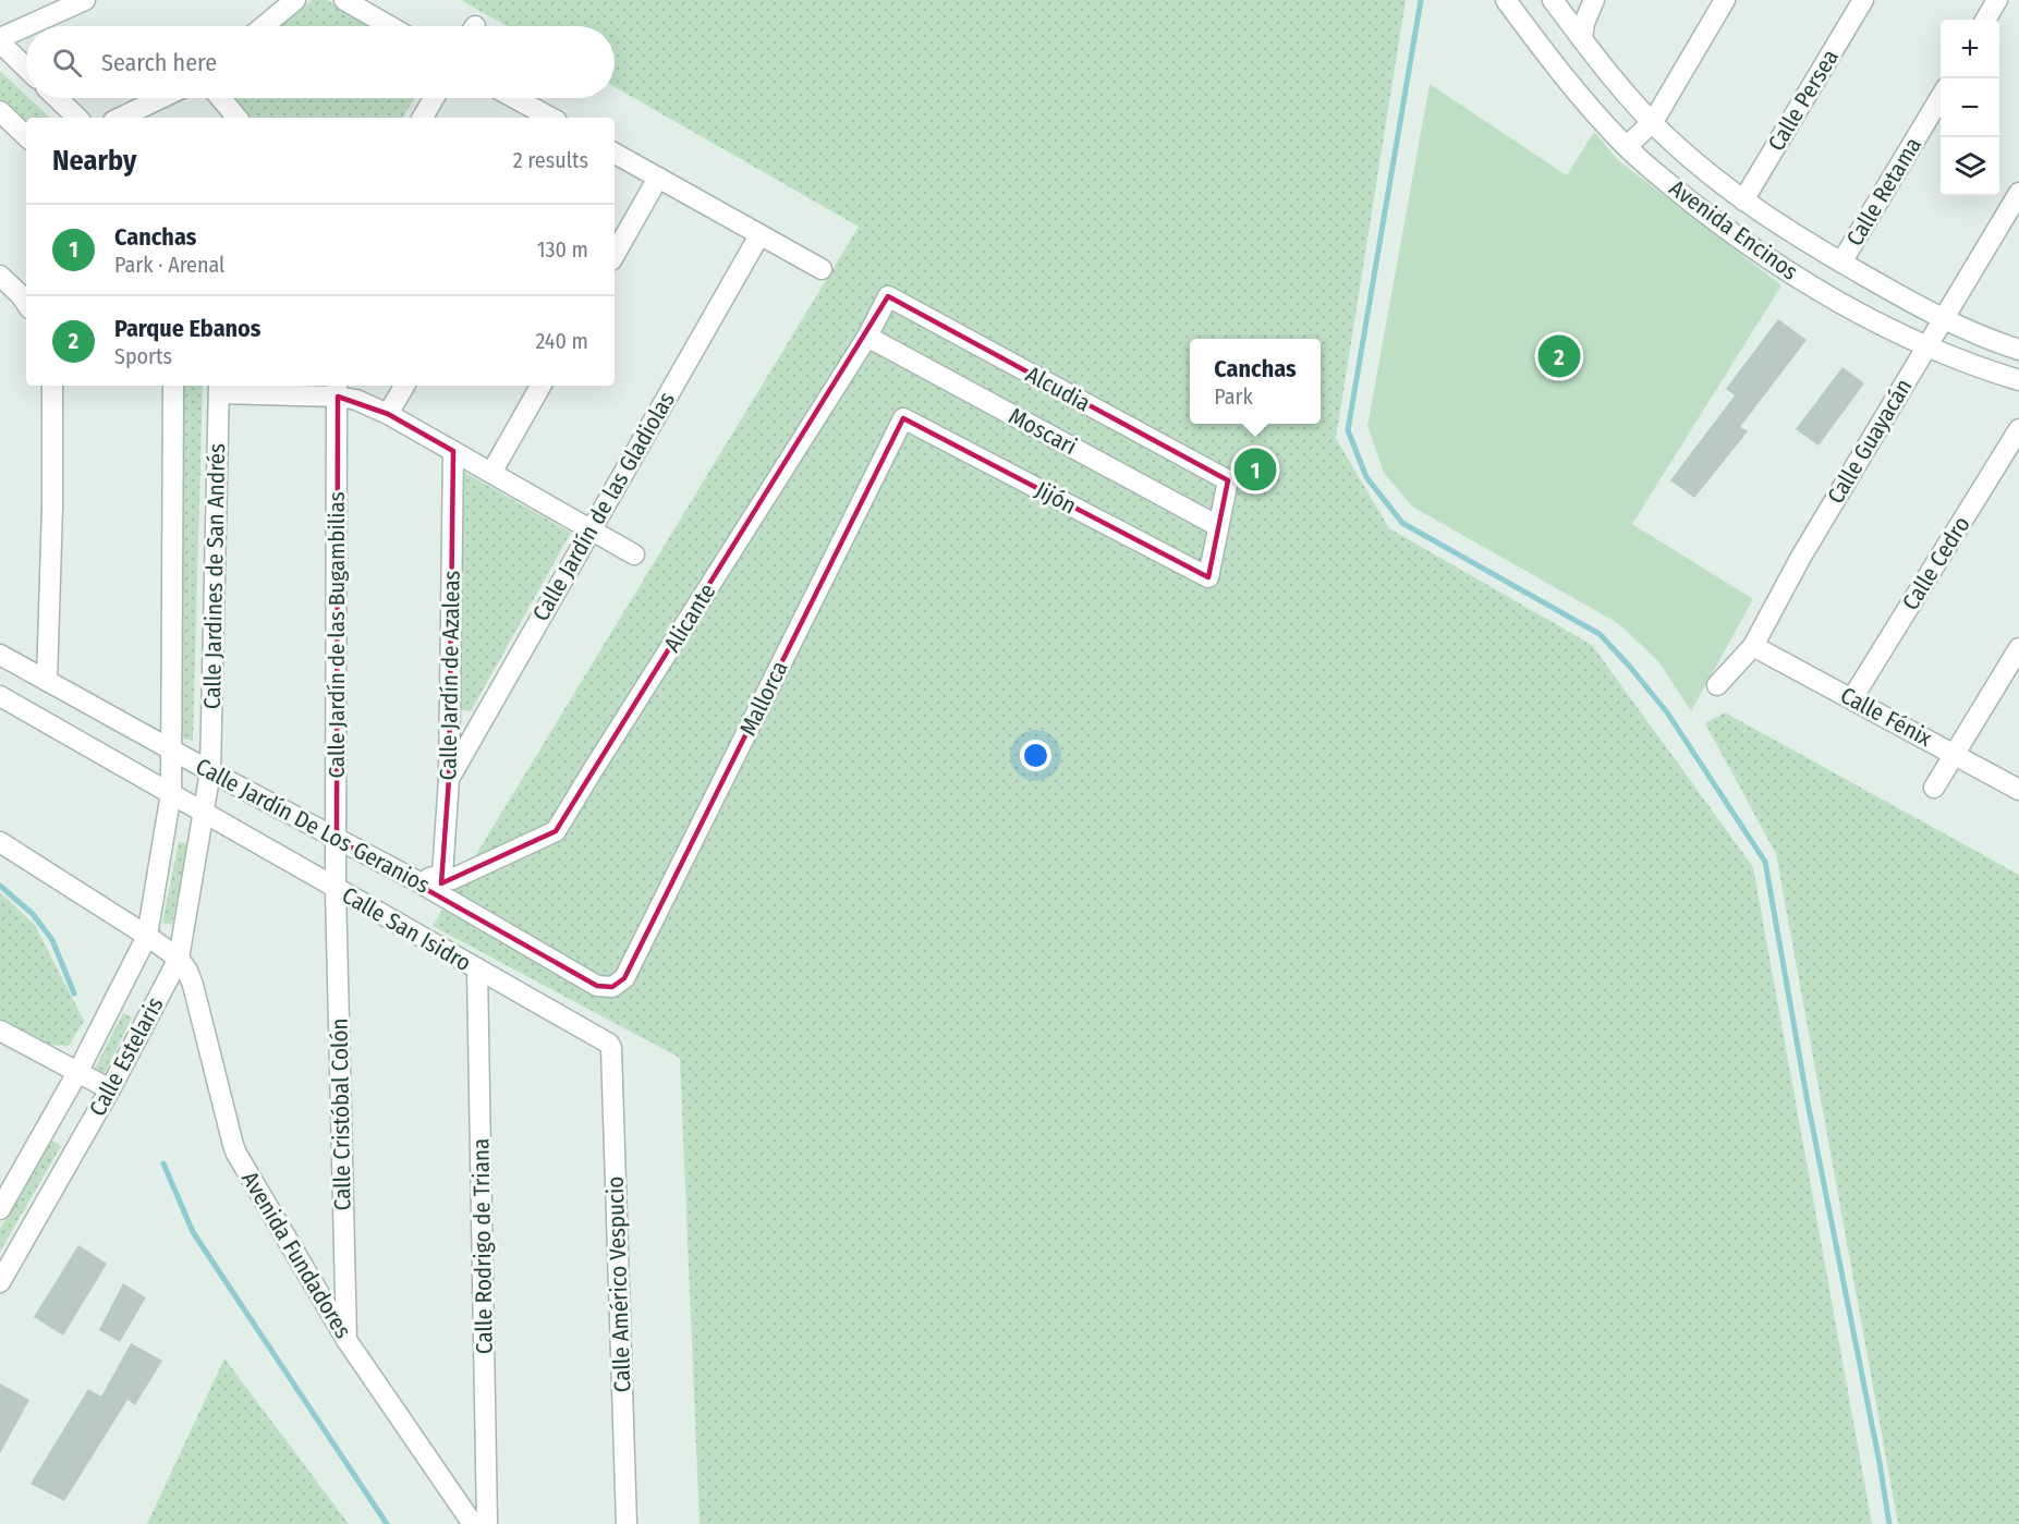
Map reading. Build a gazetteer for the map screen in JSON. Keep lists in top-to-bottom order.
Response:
{
  "streets": {
    "street": [
      "Calle Persea",
      "Calle Retama",
      "Avenida Encinos",
      "Alcudia",
      "Moscari",
      "Calle Guayacán",
      "Jijón",
      "Calle Jardín de las Gladiolas",
      "Calle Cedro",
      "Calle Jardines de San Andrés",
      "Alicante",
      "Calle Jardín de las Bugambilias",
      "Calle Jardín de Azaleas",
      "Mallorca",
      "Calle Fénix",
      "Calle Jardín De Los Geranios",
      "Calle San Isidro",
      "Calle Estelaris",
      "Calle Cristóbal Colón",
      "Calle Rodrigo de Triana",
      "Avenida Fundadores",
      "Calle Américo Vespucio"
    ]
  },
  "crossings": [
    ["Calle Persea", "Avenida Encinos"],
    ["Calle Retama", "Avenida Encinos"],
    ["Avenida Encinos", "Calle Guayacán"],
    ["Alcudia", "Moscari"],
    ["Alcudia", "Jijón"],
    ["Alcudia", "Alicante"],
    ["Moscari", "Jijón"],
    ["Moscari", "Alicante"],
    ["Calle Guayacán", "Calle Fénix"],
    ["Jijón", "Mallorca"],
    ["Calle Jardín de las Gladiolas", "Calle Jardín de Azaleas"],
    ["Calle Cedro", "Calle Fénix"],
    ["Calle Jardines de San Andrés", "Calle Jardín De Los Geranios"],
    ["Calle Jardines de San Andrés", "Calle San Isidro"],
    ["Calle Jardines de San Andrés", "Calle Estelaris"],
    ["Alicante", "Calle Jardín de Azaleas"],
    ["Calle Jardín de las Bugambilias", "Calle Jardín De Los Geranios"],
    ["Calle Jardín de las Bugambilias", "Calle San Isidro"],
    ["Calle Jardín de las Bugambilias", "Calle Cristóbal Colón"],
    ["Mallorca", "Calle Jardín De Los Geranios"],
    ["Calle Jardín De Los Geranios", "Calle San Isidro"],
    ["Calle Jardín De Los Geranios", "Calle Estelaris"],
    ["Calle San Isidro", "Calle Estelaris"],
    ["Calle San Isidro", "Calle Cristóbal Colón"],
    ["Calle San Isidro", "Calle Rodrigo de Triana"],
    ["Calle San Isidro", "Calle Américo Vespucio"],
    ["Calle Estelaris", "Avenida Fundadores"],
    ["Calle Cristóbal Colón", "Avenida Fundadores"]
  ],
  "page": {
    "map_buttons": ["+", "−"],
    "search": "Search here",
    "heading": ["Nearby", "2 results"],
    "list": [
      {
        "mark": "1",
        "name": "Canchas",
        "note": "Park · Arenal",
        "value": "130 m"
      },
      {
        "mark": "2",
        "name": "Parque Ebanos",
        "note": "Sports",
        "value": "240 m"
      }
    ],
    "pins": ["2", "1"],
    "popup": ["Canchas", "Park"]
  }
}
